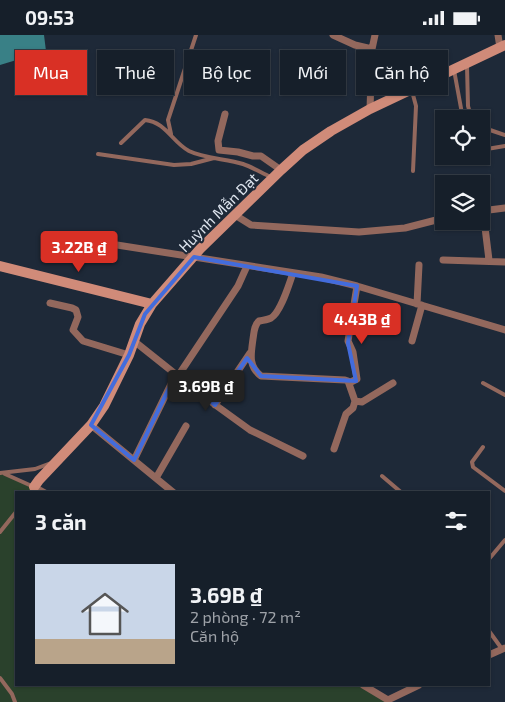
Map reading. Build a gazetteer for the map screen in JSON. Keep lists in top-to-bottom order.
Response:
{
  "streets": {
    "main road": ["Huỳnh Mẫn Đạt"]
  },
  "page": {
    "status": "09:53",
    "chip": [
      "Mua",
      "Thuê",
      "Bộ lọc",
      "Mới",
      "Căn hộ"
    ],
    "price": ["3.22B ₫", "4.43B ₫", "3.69B ₫"],
    "heading": "3 căn",
    "list": [
      {
        "name": "3.69B ₫",
        "note": "2 phòng · 72 m² · Căn hộ"
      }
    ]
  }
}
